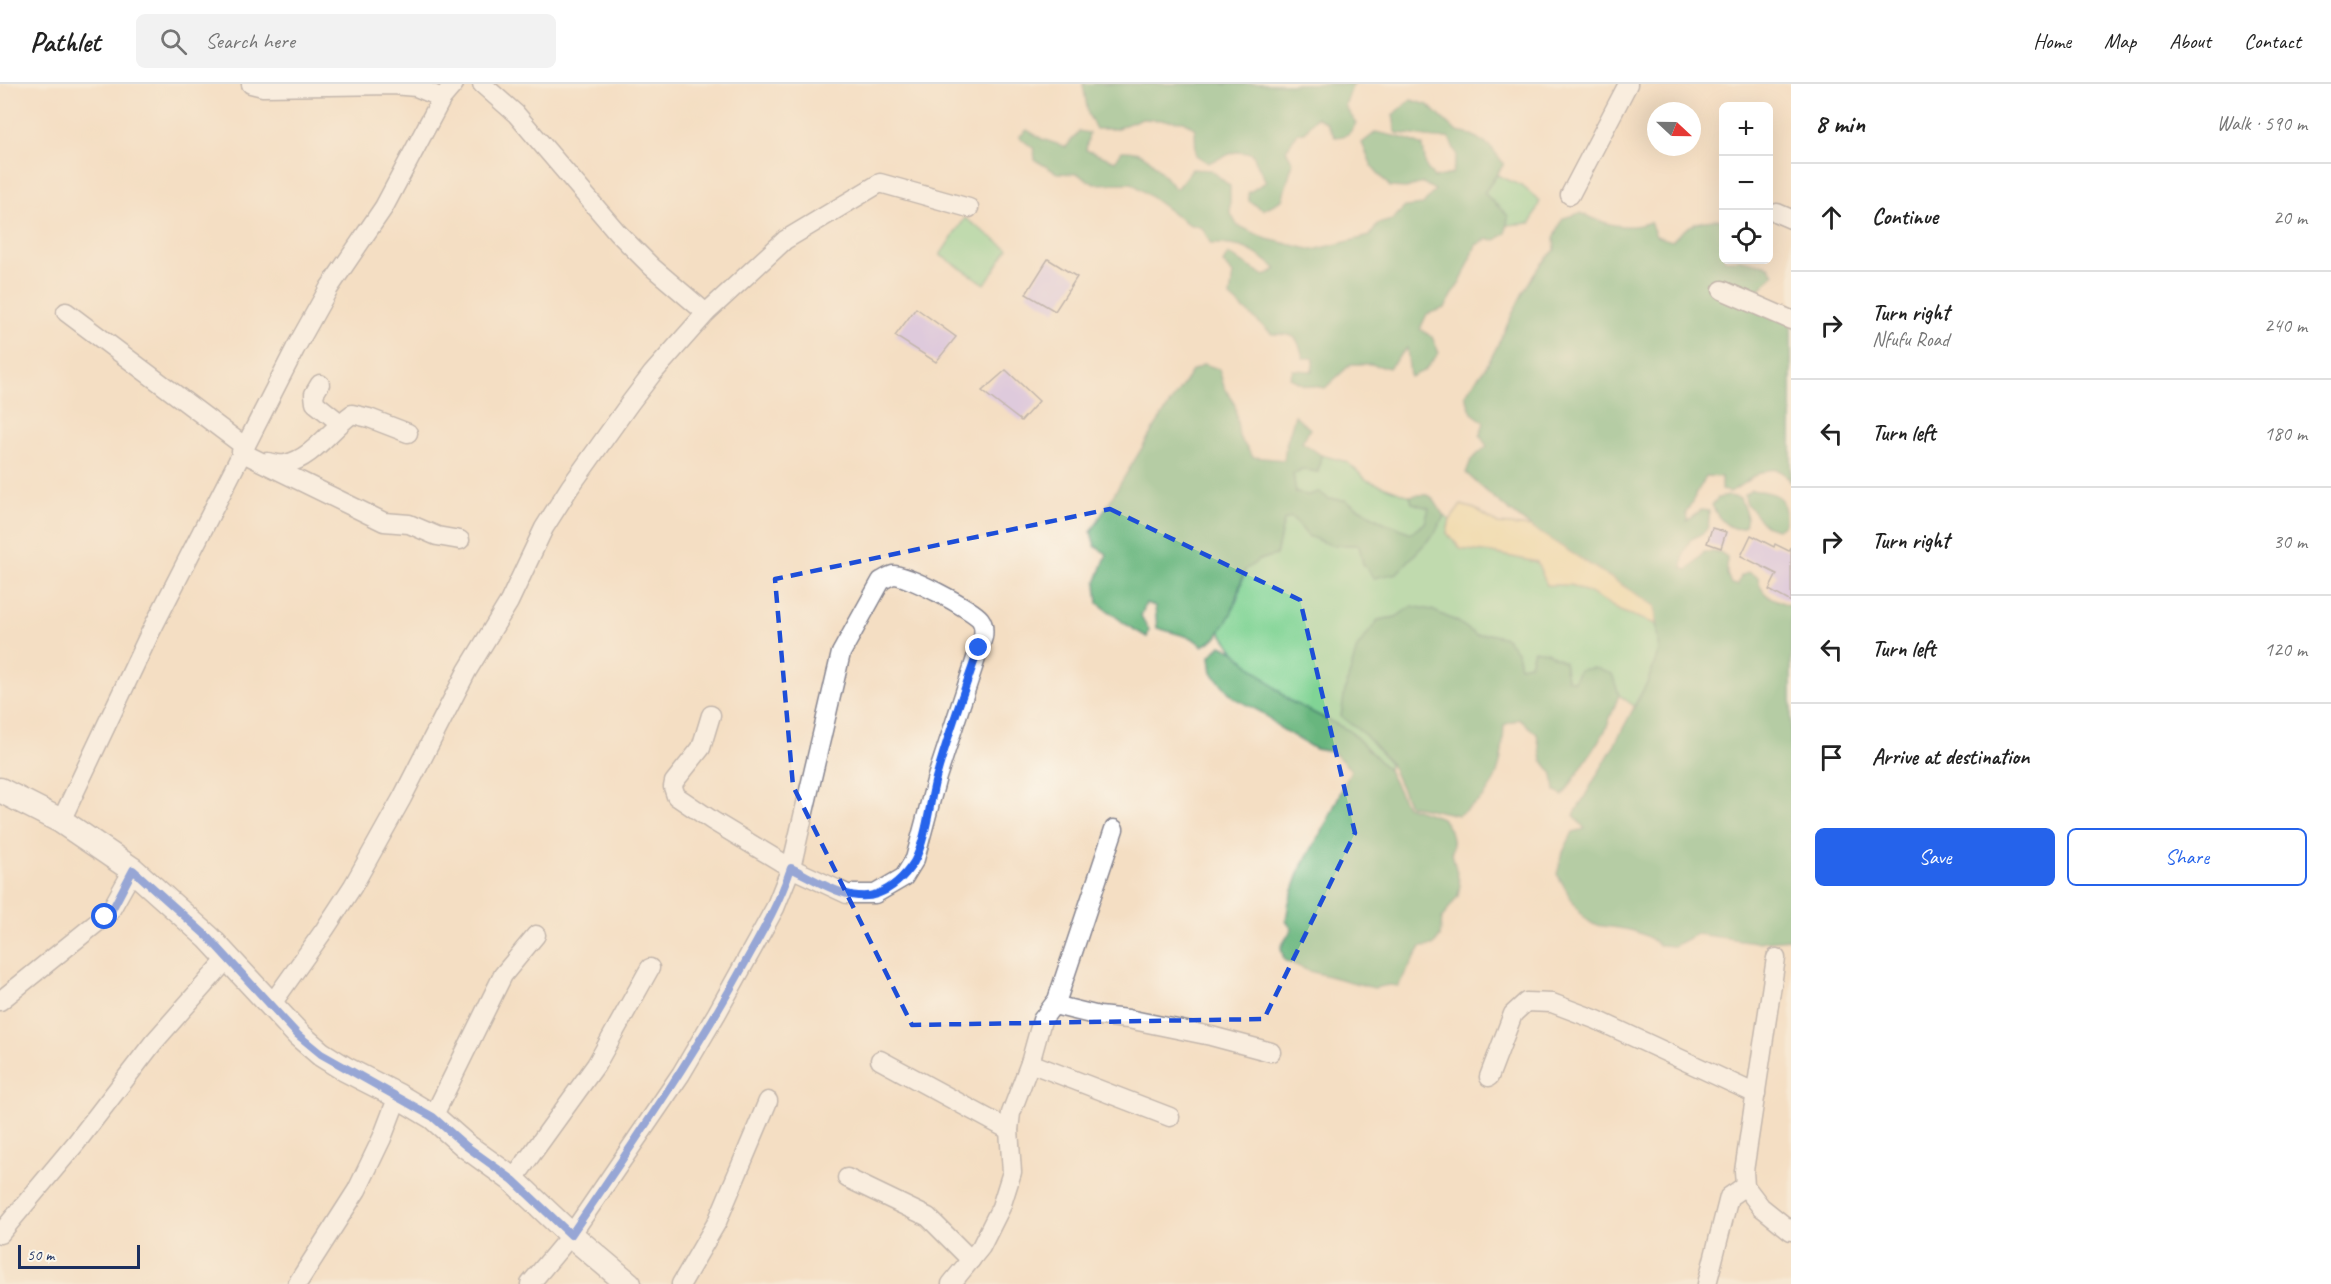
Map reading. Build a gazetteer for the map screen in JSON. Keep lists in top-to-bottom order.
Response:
{
  "scale_bar": "50 m",
  "north": "right",
  "page": {
    "header": "Pathlet",
    "search": "Search here",
    "nav": [
      "Home",
      "Map",
      "About",
      "Contact"
    ],
    "heading": ["8 min", "Walk · 590 m"],
    "map_buttons": ["+", "−"],
    "list": [
      ["Continue", "20 m"],
      ["Turn right", "Nfufu Road", "240 m"],
      ["Turn left", "180 m"],
      ["Turn right", "30 m"],
      ["Turn left", "120 m"],
      "Arrive at destination"
    ],
    "buttons": ["Save", "Share"],
    "scale": "50 m"
  }
}
